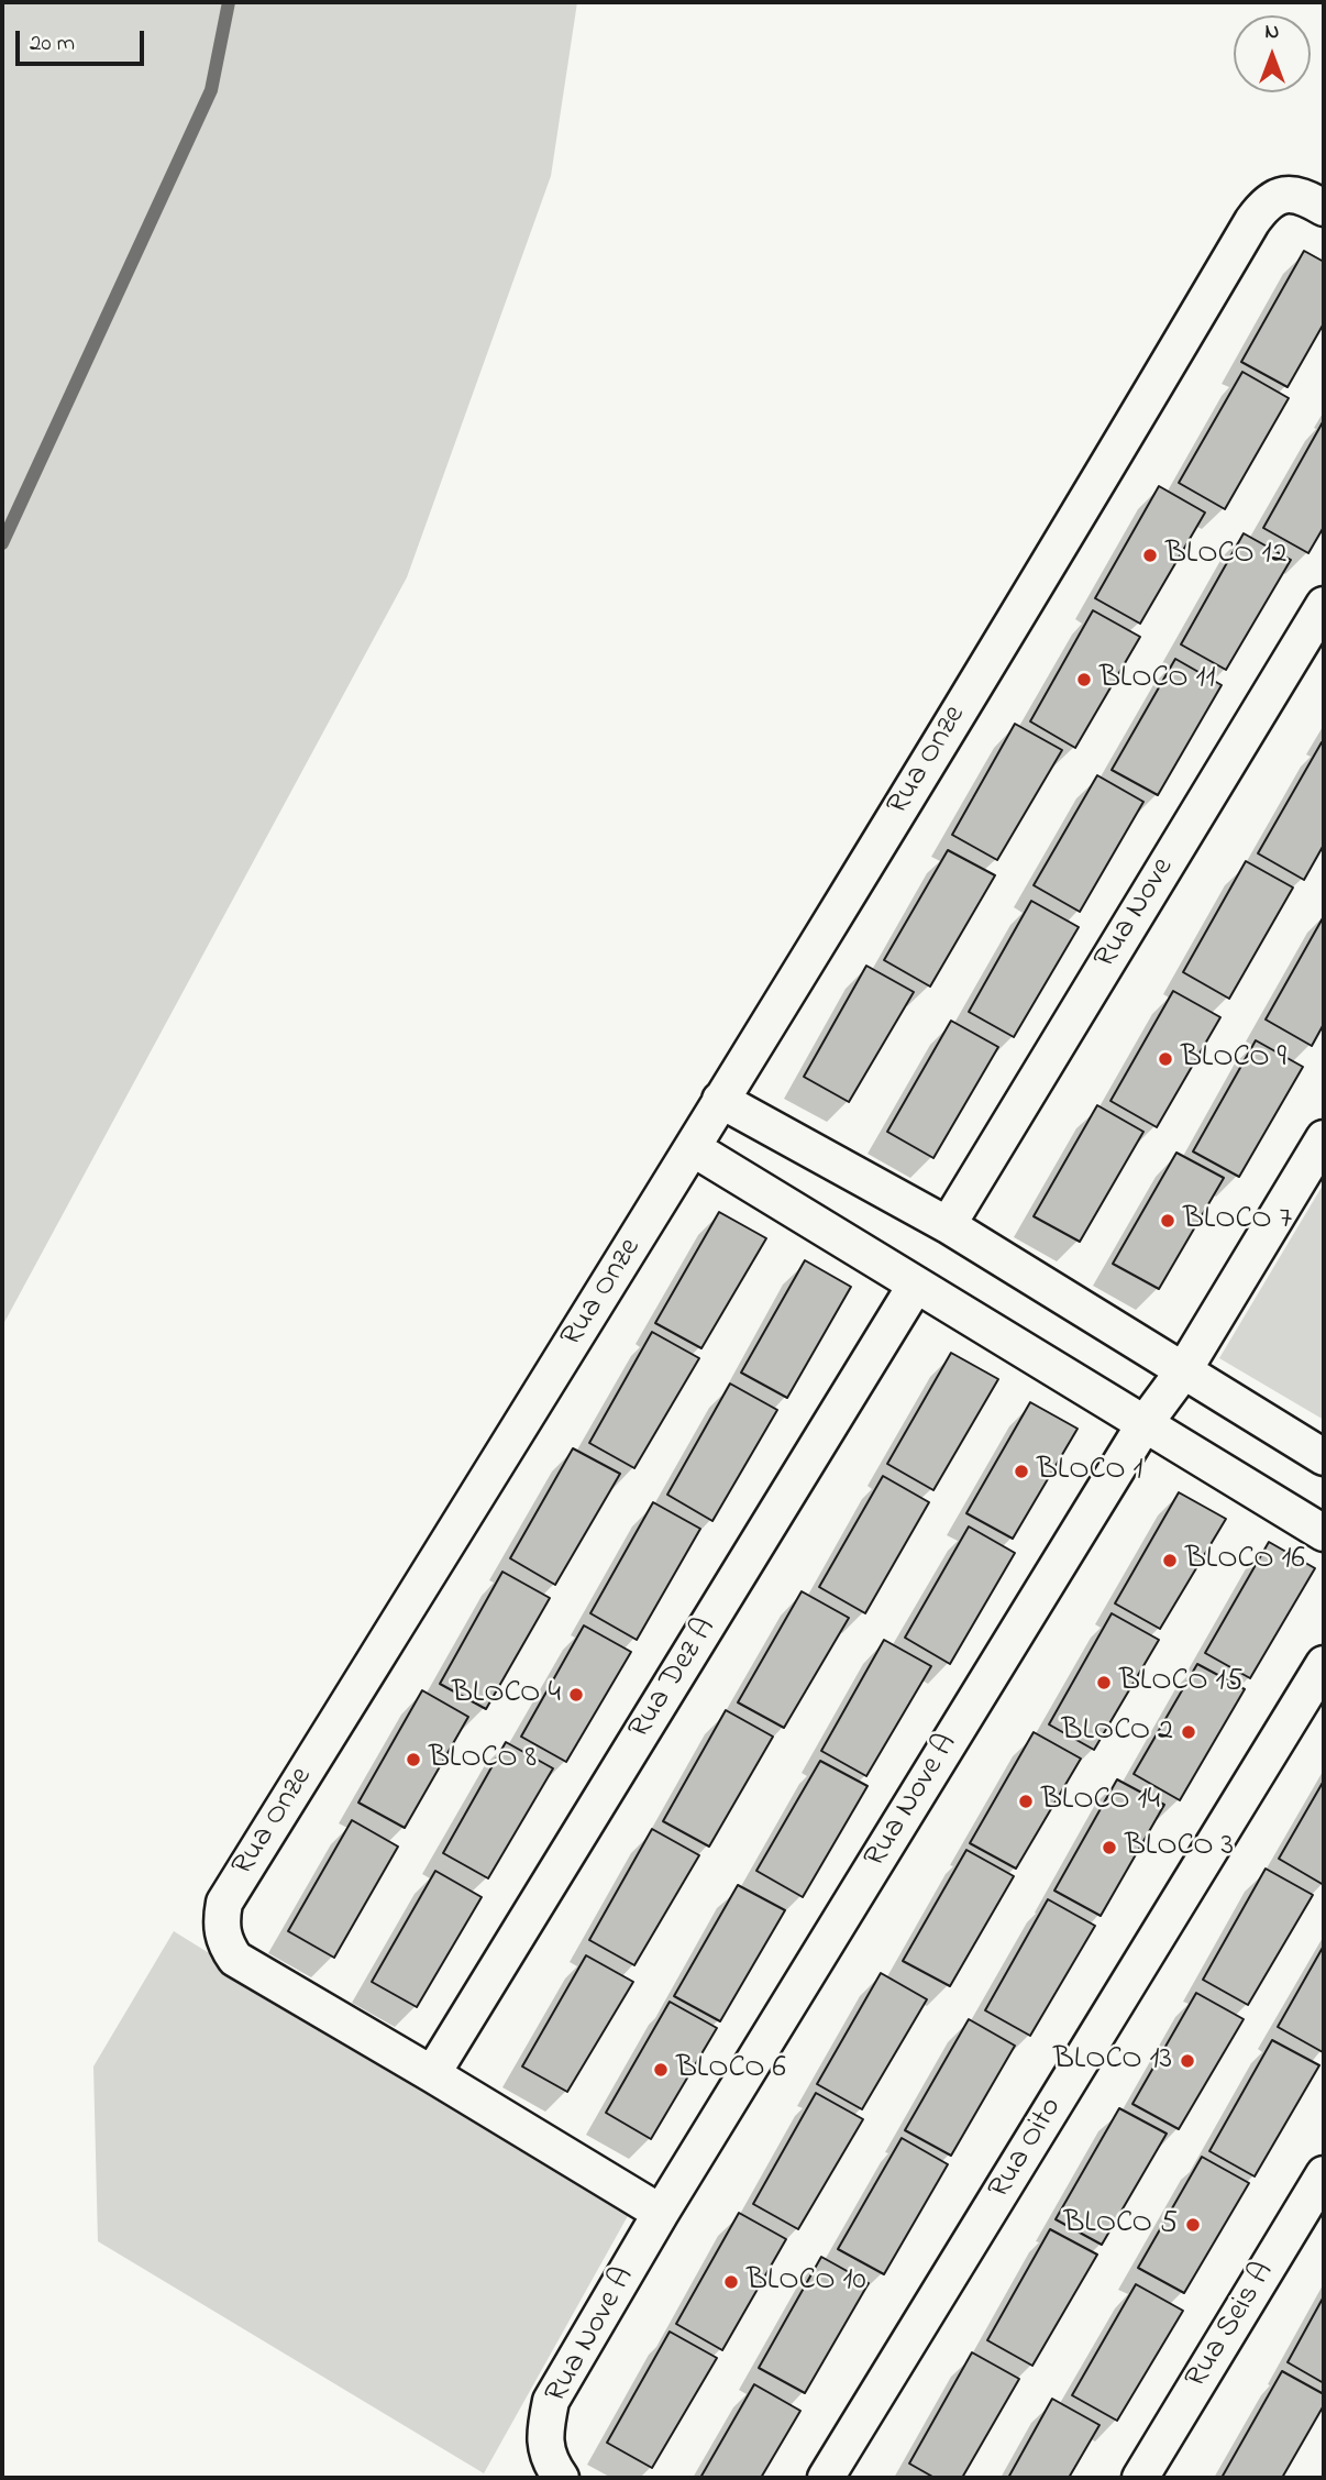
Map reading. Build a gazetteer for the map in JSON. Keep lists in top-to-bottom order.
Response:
{
  "streets": {
    "street": [
      "Rua Onze",
      "Rua Nove",
      "Rua Dez A",
      "Rua Nove A",
      "Rua Oito",
      "Rua Seis A"
    ]
  },
  "crossings": [
    ["Rua Onze", "Rua Dez A"],
    ["Rua Onze", "Rua Nove A"]
  ],
  "places": [
    "BLOCO 12",
    "BLOCO 11",
    "BLOCO 9",
    "BLOCO 7",
    "BLOCO 1",
    "BLOCO 16",
    "BLOCO 15",
    "BLOCO 4",
    "BLOCO 2",
    "BLOCO 8",
    "BLOCO 14",
    "BLOCO 3",
    "BLOCO 13",
    "BLOCO 6",
    "BLOCO 5",
    "BLOCO 10"
  ],
  "scale_bar": "20 m",
  "north": "top"
}
